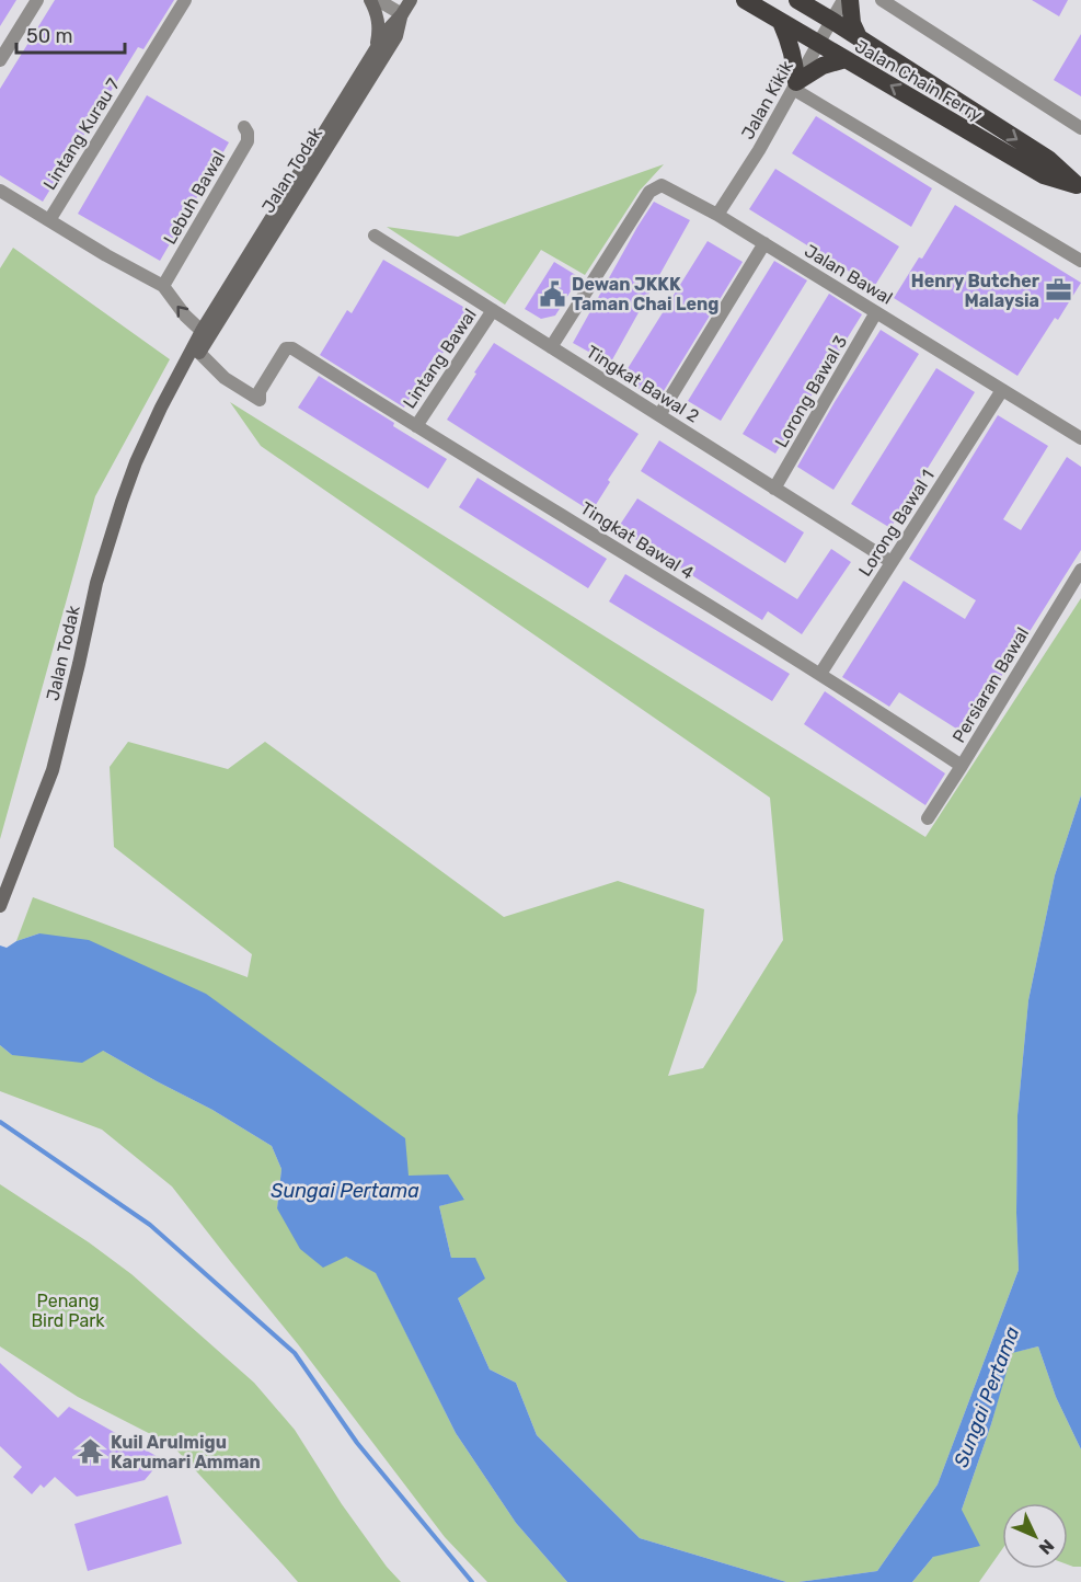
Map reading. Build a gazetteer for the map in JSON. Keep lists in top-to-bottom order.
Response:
{
  "streets": {
    "highway": ["Jalan Chain Ferry"],
    "main road": ["Jalan Todak"],
    "street": [
      "Jalan Kikik",
      "Lintang Kurau 7",
      "Lebuh Bawal",
      "Jalan Bawal",
      "Lintang Bawal",
      "Tingkat Bawal 2",
      "Lorong Bawal 3",
      "Lorong Bawal 1",
      "Tingkat Bawal 4",
      "Persiaran Bawal"
    ]
  },
  "crossings": [
    ["Jalan Chain Ferry", "Jalan Kikik"],
    ["Jalan Kikik", "Jalan Bawal"],
    ["Jalan Todak", "Tingkat Bawal 4"],
    ["Jalan Bawal", "Tingkat Bawal 2"],
    ["Jalan Bawal", "Lorong Bawal 3"],
    ["Jalan Bawal", "Lorong Bawal 1"],
    ["Lintang Bawal", "Tingkat Bawal 2"],
    ["Lintang Bawal", "Tingkat Bawal 4"],
    ["Tingkat Bawal 2", "Lorong Bawal 3"],
    ["Tingkat Bawal 2", "Lorong Bawal 1"],
    ["Lorong Bawal 1", "Tingkat Bawal 4"],
    ["Tingkat Bawal 4", "Persiaran Bawal"]
  ],
  "water": ["Sungai Pertama"],
  "parks": ["Penang Bird Park"],
  "places": {
    "office": ["Henry Butcher Malaysia"],
    "public building": ["Dewan JKKK Taman Chai Leng"],
    "temple": ["Kuil Arulmigu Karumari Amman"]
  },
  "scale_bar": "50 m",
  "north": "bottom right"
}
